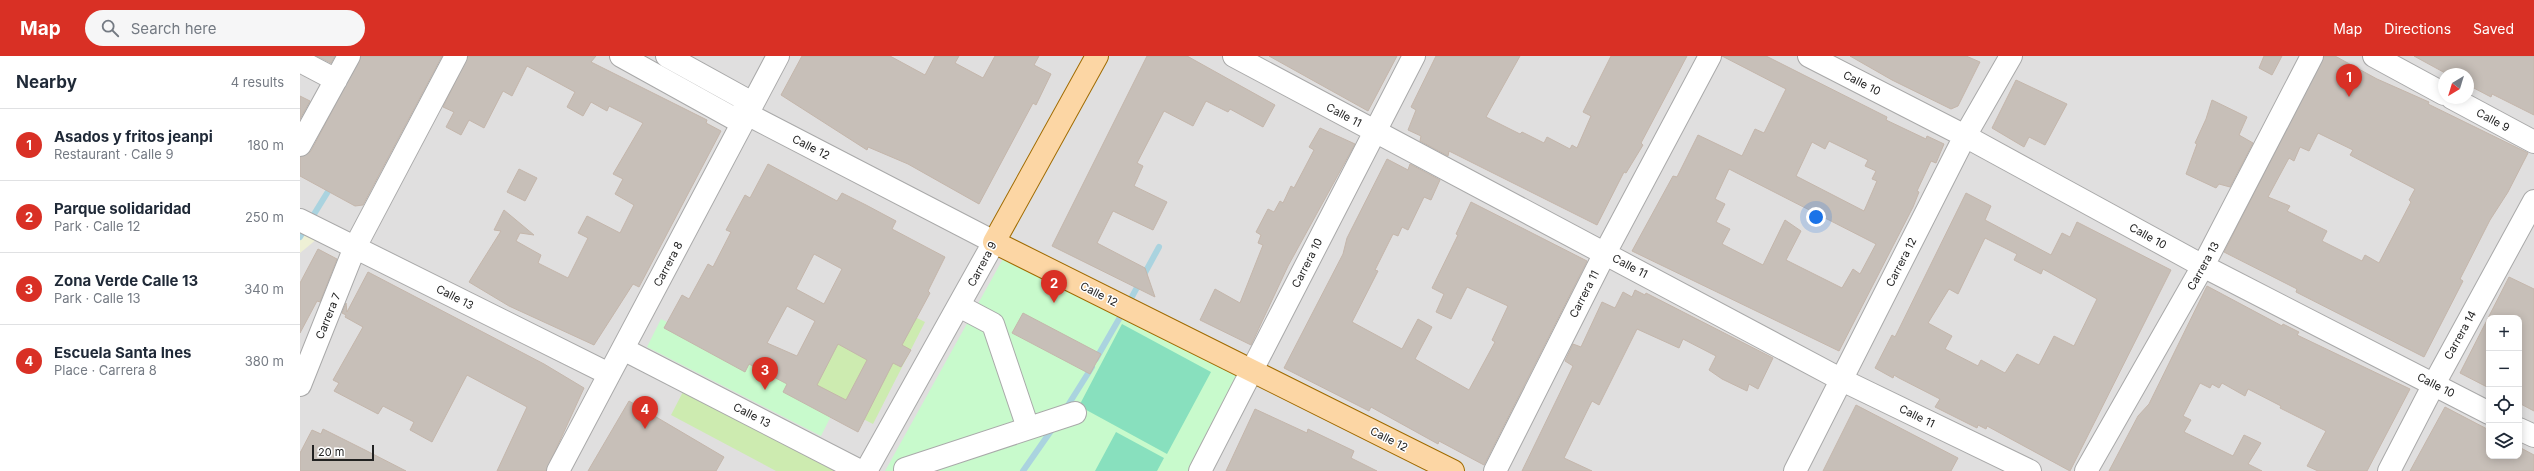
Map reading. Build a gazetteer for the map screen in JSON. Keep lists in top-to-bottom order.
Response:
{
  "streets": {
    "main road": ["Calle 12", "Carrera 9"],
    "street": [
      "Calle 10",
      "Calle 11",
      "Calle 9",
      "Carrera 12",
      "Carrera 10",
      "Carrera 8",
      "Carrera 13",
      "Carrera 11",
      "Calle 13",
      "Carrera 7",
      "Carrera 14"
    ]
  },
  "crossings": [
    ["Calle 10", "Carrera 12"],
    ["Calle 10", "Carrera 13"],
    ["Calle 10", "Carrera 14"],
    ["Calle 11", "Carrera 12"],
    ["Calle 11", "Carrera 10"],
    ["Calle 11", "Carrera 11"],
    ["Calle 12", "Carrera 10"],
    ["Calle 12", "Carrera 8"],
    ["Calle 12", "Carrera 9"],
    ["Carrera 8", "Calle 13"],
    ["Calle 13", "Carrera 7"]
  ],
  "scale_bar": "20 m",
  "north": "bottom left",
  "page": {
    "header": "Map",
    "search": "Search here",
    "nav": ["Map", "Directions", "Saved"],
    "heading": ["Nearby", "4 results"],
    "pins": [
      "1",
      "2",
      "3",
      "4"
    ],
    "list": [
      {
        "mark": "1",
        "name": "Asados y fritos jeanpi",
        "note": "Restaurant · Calle 9",
        "value": "180 m"
      },
      {
        "mark": "2",
        "name": "Parque solidaridad",
        "note": "Park · Calle 12",
        "value": "250 m"
      },
      {
        "mark": "3",
        "name": "Zona Verde Calle 13",
        "note": "Park · Calle 13",
        "value": "340 m"
      },
      {
        "mark": "4",
        "name": "Escuela Santa Ines",
        "note": "Place · Carrera 8",
        "value": "380 m"
      }
    ],
    "map_buttons": ["+", "−"],
    "scale": "20 m"
  }
}
